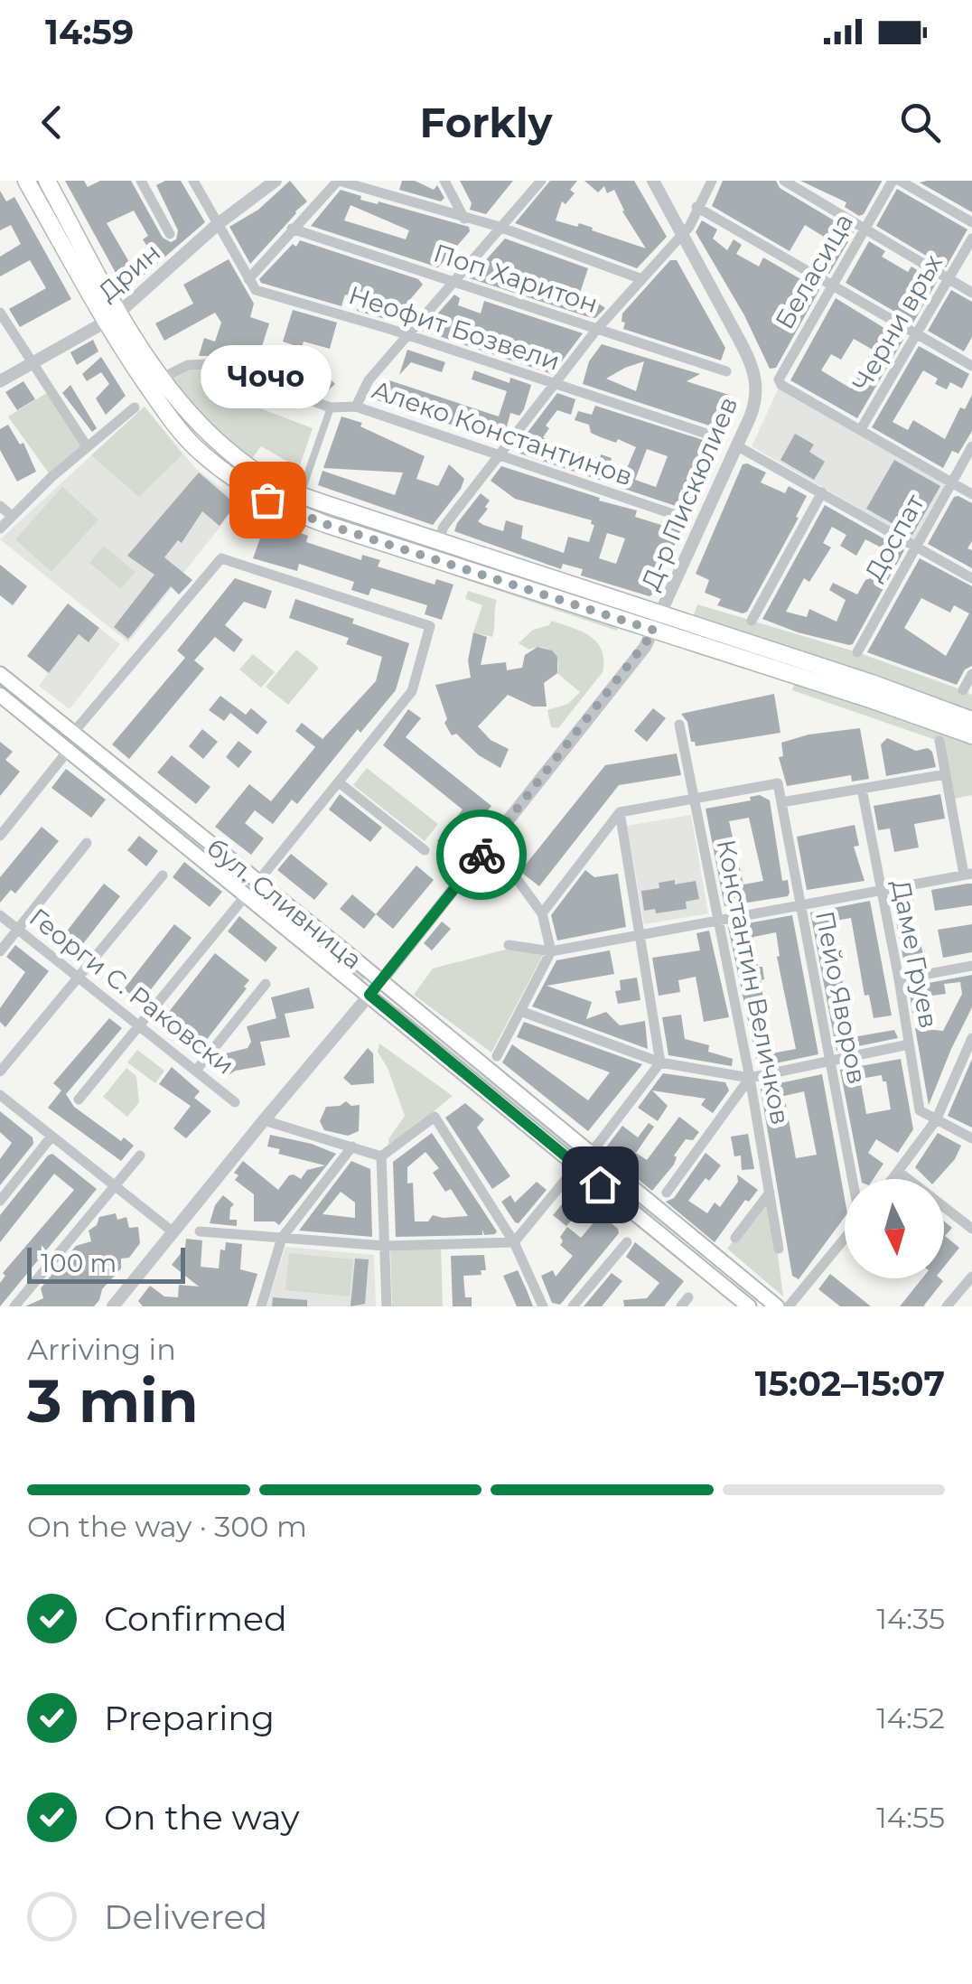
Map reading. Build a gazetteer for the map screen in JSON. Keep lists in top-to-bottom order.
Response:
{
  "streets": {
    "main road": ["бул. Сливница"],
    "street": [
      "Беласица",
      "Дрин",
      "Поп Харитон",
      "Черни връх",
      "Неофит Бозвели",
      "Алеко Константинов",
      "Д-р Пискюлиев",
      "Доспат",
      "Даме Груев",
      "Константин Величков",
      "Георги С. Раковски",
      "Пейо Яворов"
    ]
  },
  "crossings": [
    ["Беласица", "Черни връх"],
    ["Д-р Пискюлиев", "бул. Сливница"],
    ["Константин Величков", "Пейо Яворов"]
  ],
  "places": ["Чочо"],
  "scale_bar": "100 m",
  "north": "bottom",
  "page": {
    "status": "14:59",
    "header": "Forkly",
    "bubble": "Чочо",
    "scale": "100 m",
    "heading": ["3 min", "Arriving in", "15:02–15:07"],
    "bar": "On the way · 300 m",
    "list": [
      ["Confirmed", "14:35"],
      ["Preparing", "14:52"],
      ["On the way", "14:55"],
      "Delivered"
    ]
  }
}
